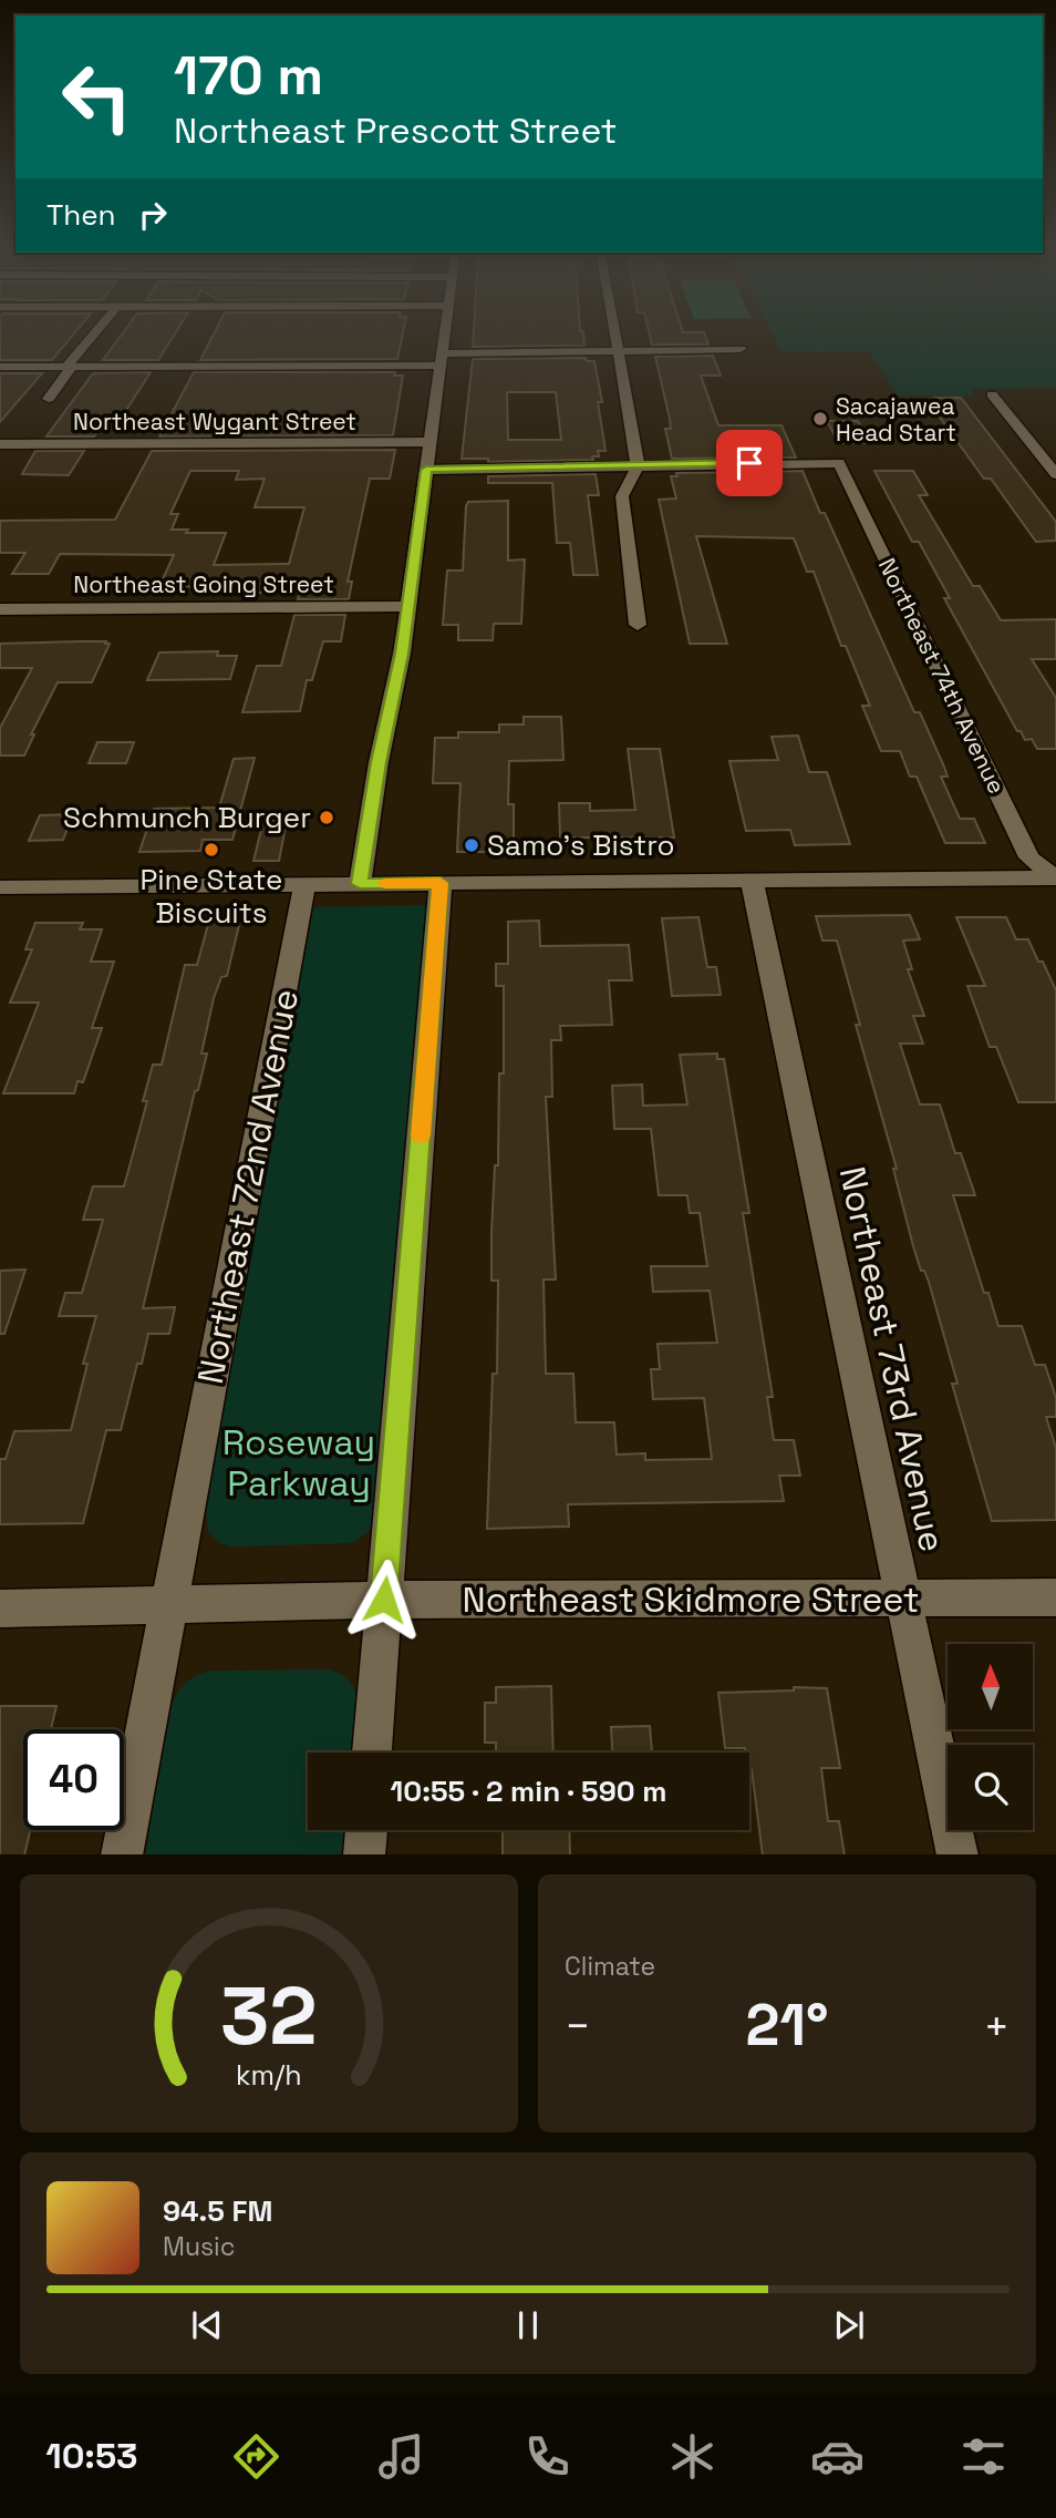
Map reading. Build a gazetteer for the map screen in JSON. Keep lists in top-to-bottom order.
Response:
{
  "streets": {
    "street": [
      "Northeast Wygant Street",
      "Northeast Going Street",
      "Northeast 74th Avenue",
      "Northeast 72nd Avenue",
      "Northeast 73rd Avenue",
      "Northeast Skidmore Street"
    ]
  },
  "crossings": [
    ["Northeast 72nd Avenue", "Northeast Skidmore Street"],
    ["Northeast 73rd Avenue", "Northeast Skidmore Street"]
  ],
  "parks": ["Roseway Parkway"],
  "places": [
    "Sacajawea Head Start",
    "Schmunch Burger",
    "Samo's Bistro",
    "Pine State Biscuits"
  ],
  "north": "top",
  "page": {
    "turn": ["170 m", "Northeast Prescott Street"],
    "then": "Then",
    "limit": "40",
    "trip": "10:55 · 2 min · 590 m",
    "tile": "Climate",
    "heat": ["−", "21°", "+"],
    "song": ["94.5 FM", "Music"],
    "tabs": "10:53",
    "gauge": ["32", "km/h"]
  }
}
